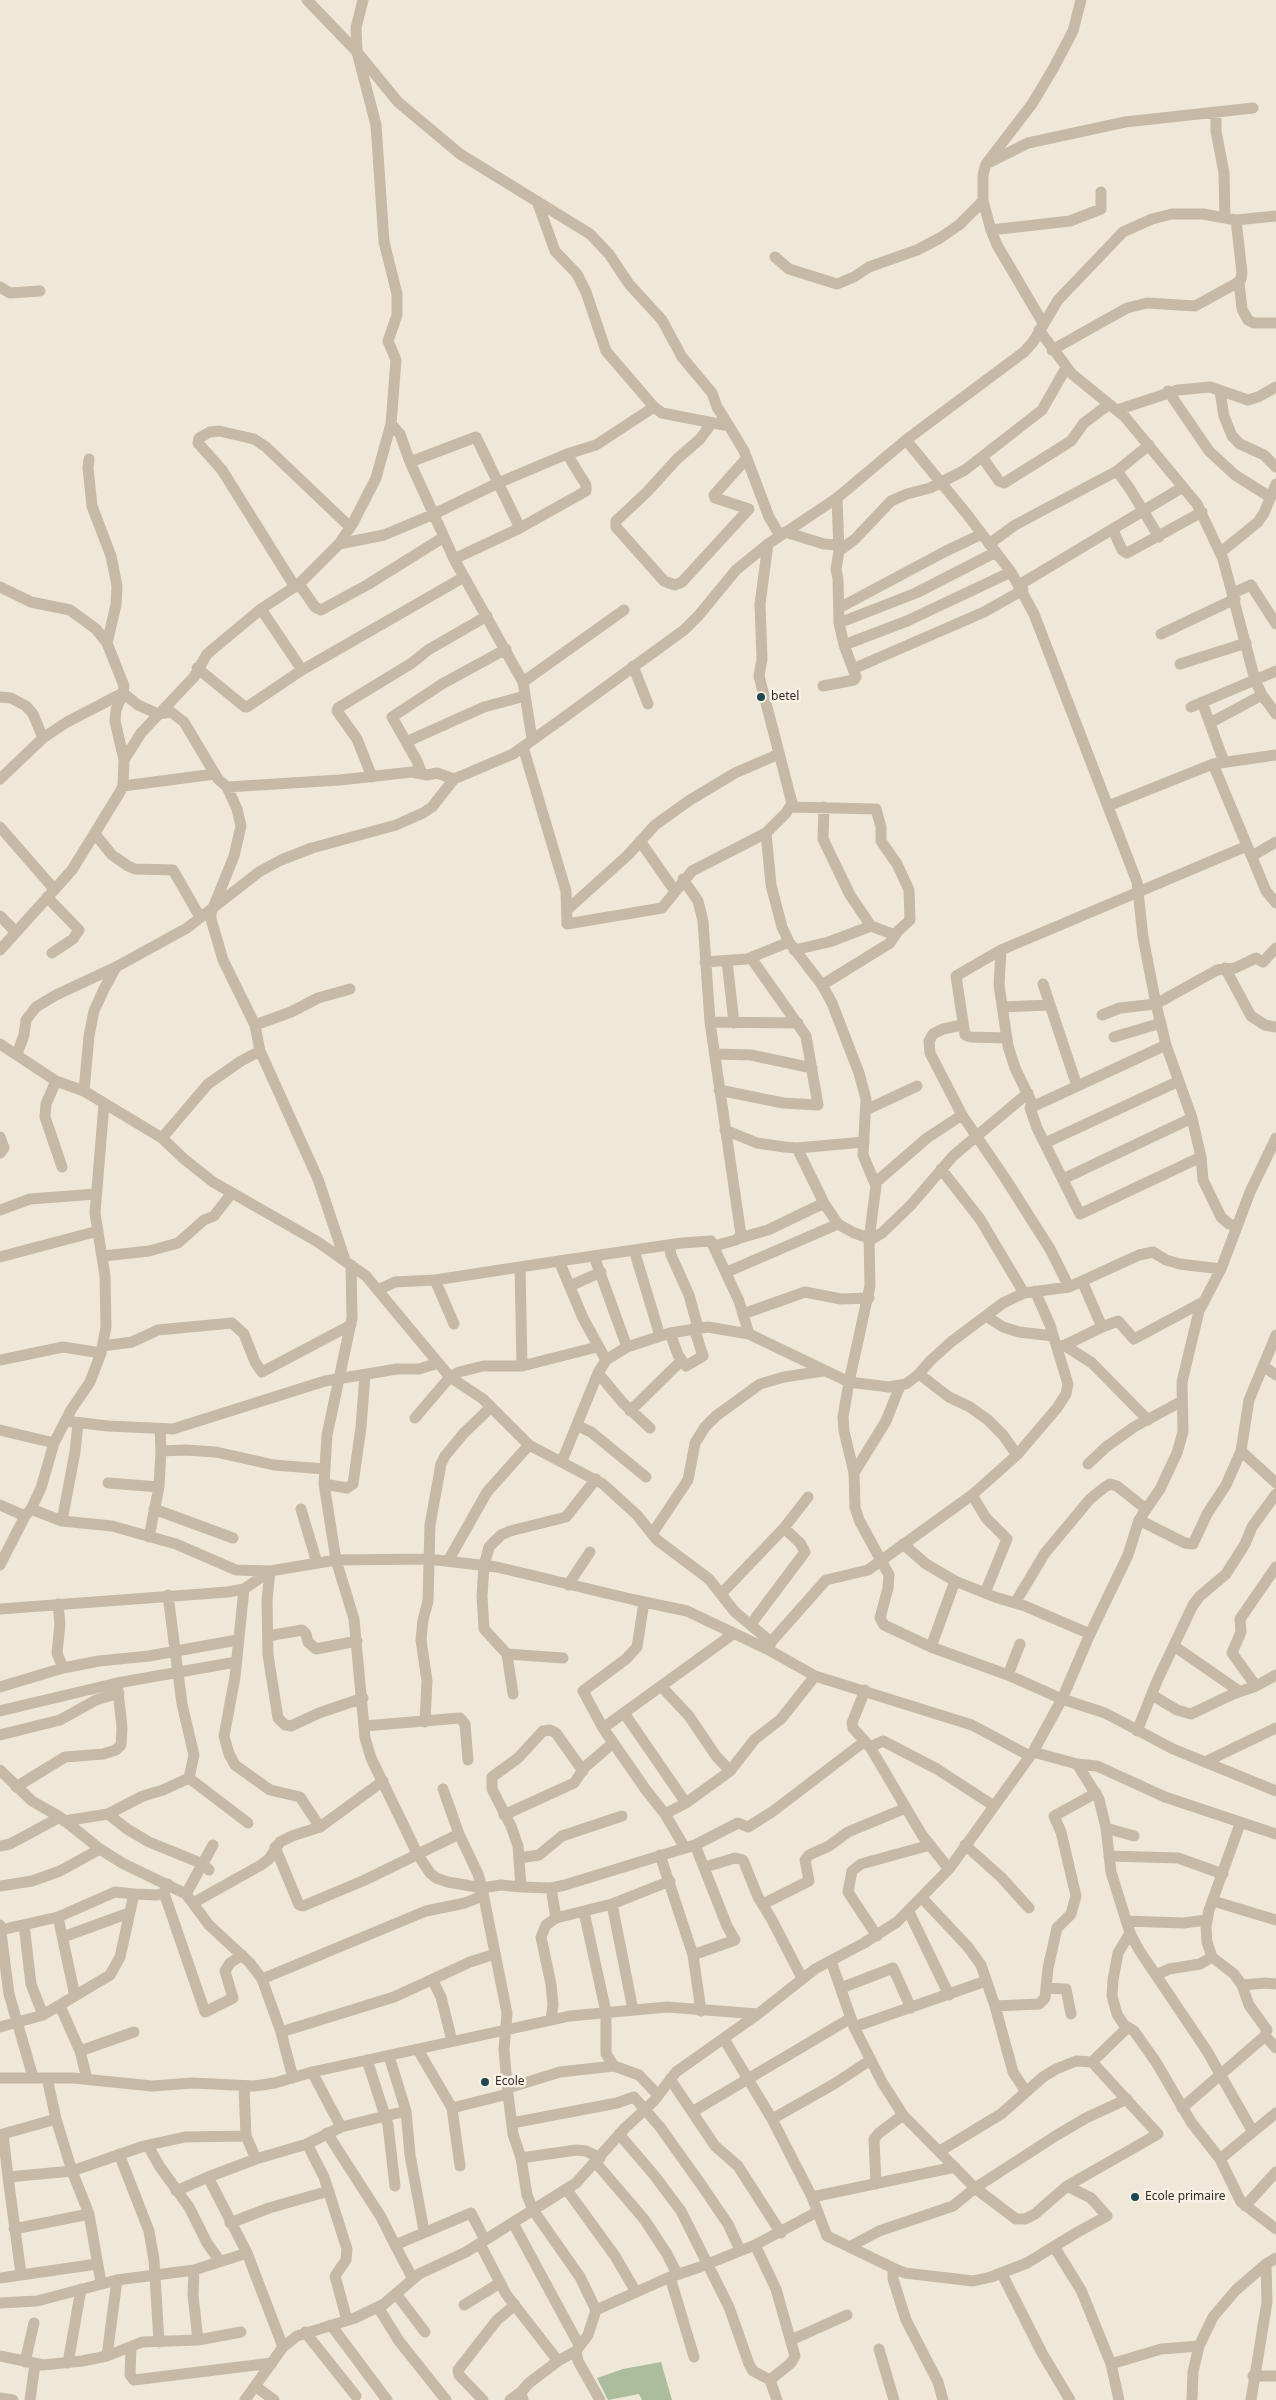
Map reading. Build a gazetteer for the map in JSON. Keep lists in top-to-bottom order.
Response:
{
  "places": ["betel", "Ecole", "Ecole primaire"]
}
